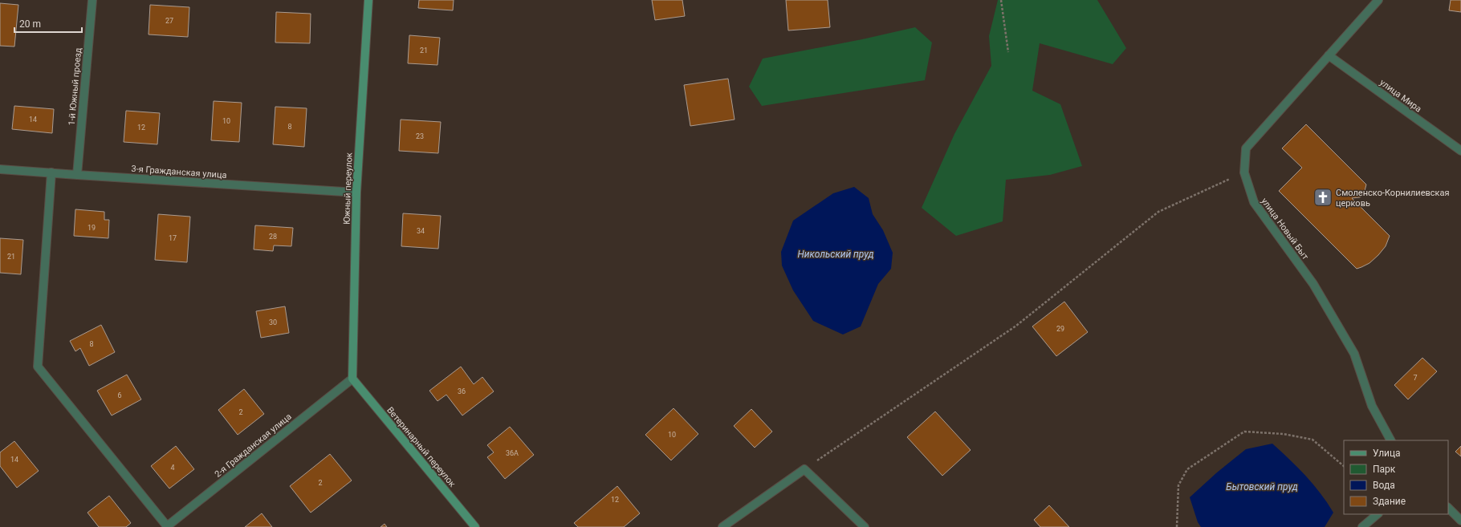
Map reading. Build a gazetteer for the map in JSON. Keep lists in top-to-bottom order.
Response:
{
  "streets": {
    "street": [
      "1-й Южный проезд",
      "улица Мира",
      "3-я Гражданская улица",
      "Южный переулок",
      "улица Новый Быт",
      "2-я Гражданская улица",
      "Ветеринарный переулок"
    ]
  },
  "crossings": [
    ["1-й Южный проезд", "3-я Гражданская улица"],
    ["улица Мира", "улица Новый Быт"],
    ["3-я Гражданская улица", "Южный переулок"],
    ["Южный переулок", "2-я Гражданская улица"],
    ["Южный переулок", "Ветеринарный переулок"],
    ["2-я Гражданская улица", "Ветеринарный переулок"]
  ],
  "water": ["Никольский пруд", "Бытовский пруд"],
  "places": {
    "church": ["Смоленско-Корнилиевская церковь"]
  },
  "house_numbers": [
    "27",
    "21",
    "14",
    "10",
    "8",
    "12",
    "23",
    "19",
    "34",
    "28",
    "17",
    "21",
    "30",
    "29",
    "8",
    "7",
    "36",
    "6",
    "2",
    "10",
    "36А",
    "14",
    "4",
    "2",
    "12"
  ],
  "legend": [
    "Улица",
    "Парк",
    "Вода",
    "Здание"
  ],
  "scale_bar": "20 m"
}
